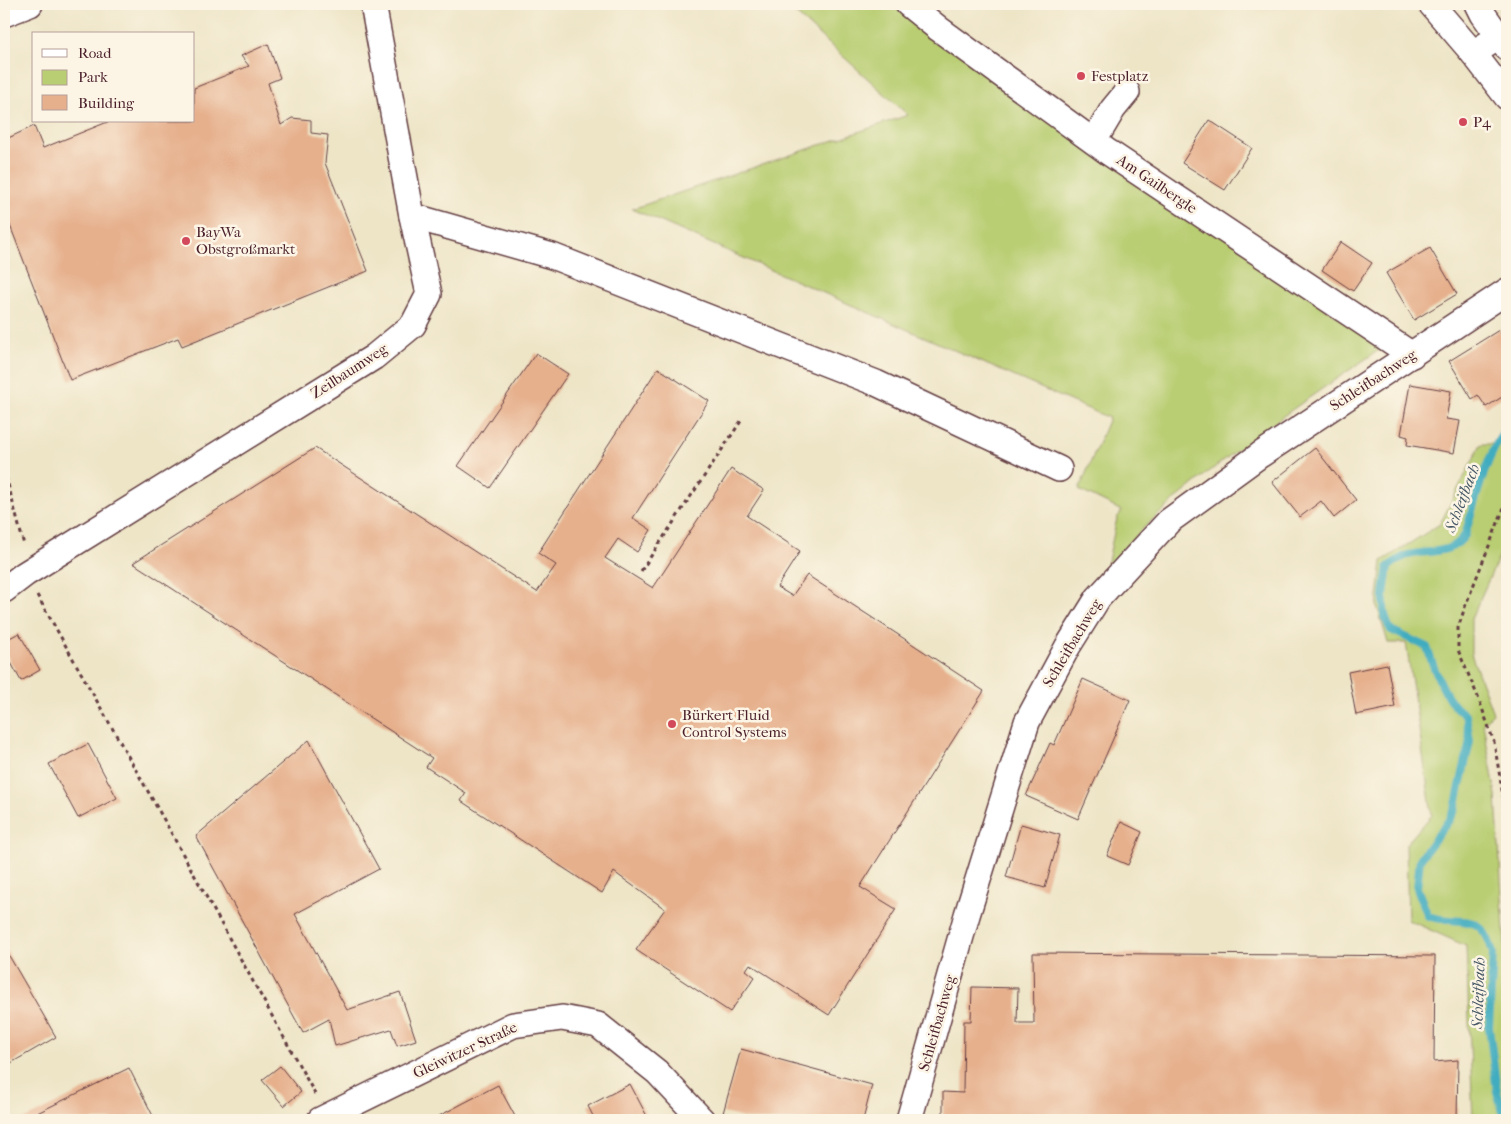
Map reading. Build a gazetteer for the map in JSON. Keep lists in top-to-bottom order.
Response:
{
  "streets": {
    "street": [
      "Am Gailbergle",
      "Zeilbaumweg",
      "Schleifbachweg",
      "Gleiwitzer Straße"
    ]
  },
  "crossings": [
    ["Am Gailbergle", "Schleifbachweg"]
  ],
  "water": ["Schleifbach"],
  "places": [
    "Festplatz",
    "P4",
    "BayWa Obstgroßmarkt",
    "Bürkert Fluid Control Systems"
  ],
  "legend": ["Road", "Park", "Building"]
}
